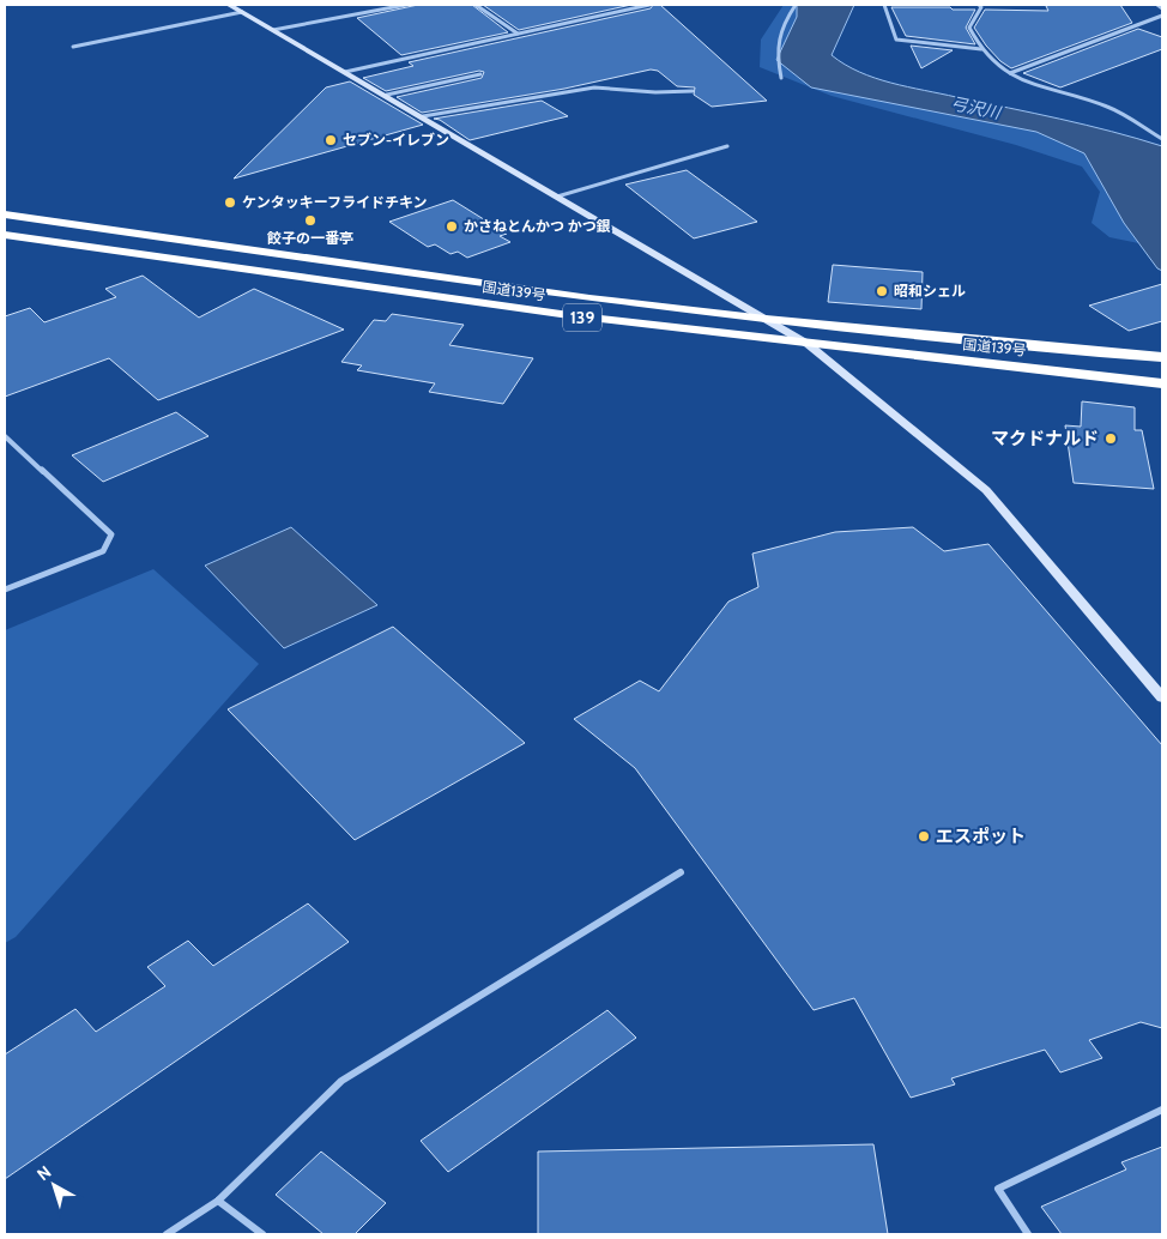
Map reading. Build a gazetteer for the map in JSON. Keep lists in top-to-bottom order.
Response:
{
  "streets": {
    "highway": ["国道139号", "139"]
  },
  "water": ["弓沢川"],
  "places": [
    "セブン-イレブン",
    "ケンタッキーフライドチキン",
    "餃子の一番亭",
    "かさねとんかつ かつ銀",
    "昭和シェル",
    "マクドナルド",
    "エスポット"
  ],
  "north": "top left"
}
